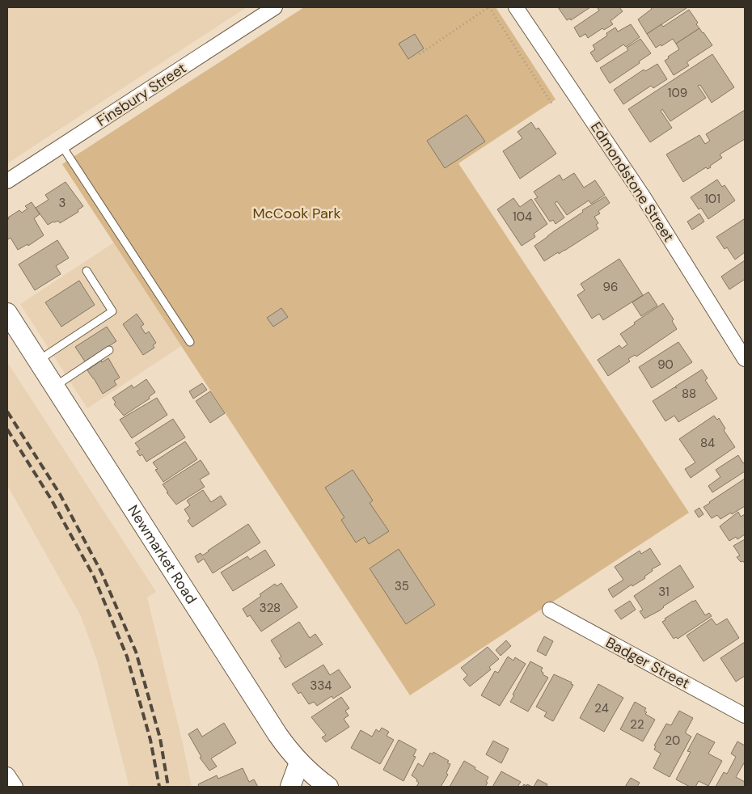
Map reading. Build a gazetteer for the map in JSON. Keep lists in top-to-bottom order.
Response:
{
  "streets": {
    "main road": ["Newmarket Road"],
    "street": ["Finsbury Street", "Edmondstone Street", "Badger Street"]
  },
  "parks": ["McCook Park"],
  "house_numbers": [
    "109",
    "101",
    "3",
    "104",
    "96",
    "90",
    "88",
    "84",
    "35",
    "31",
    "328",
    "334",
    "24",
    "22",
    "20"
  ]
}
